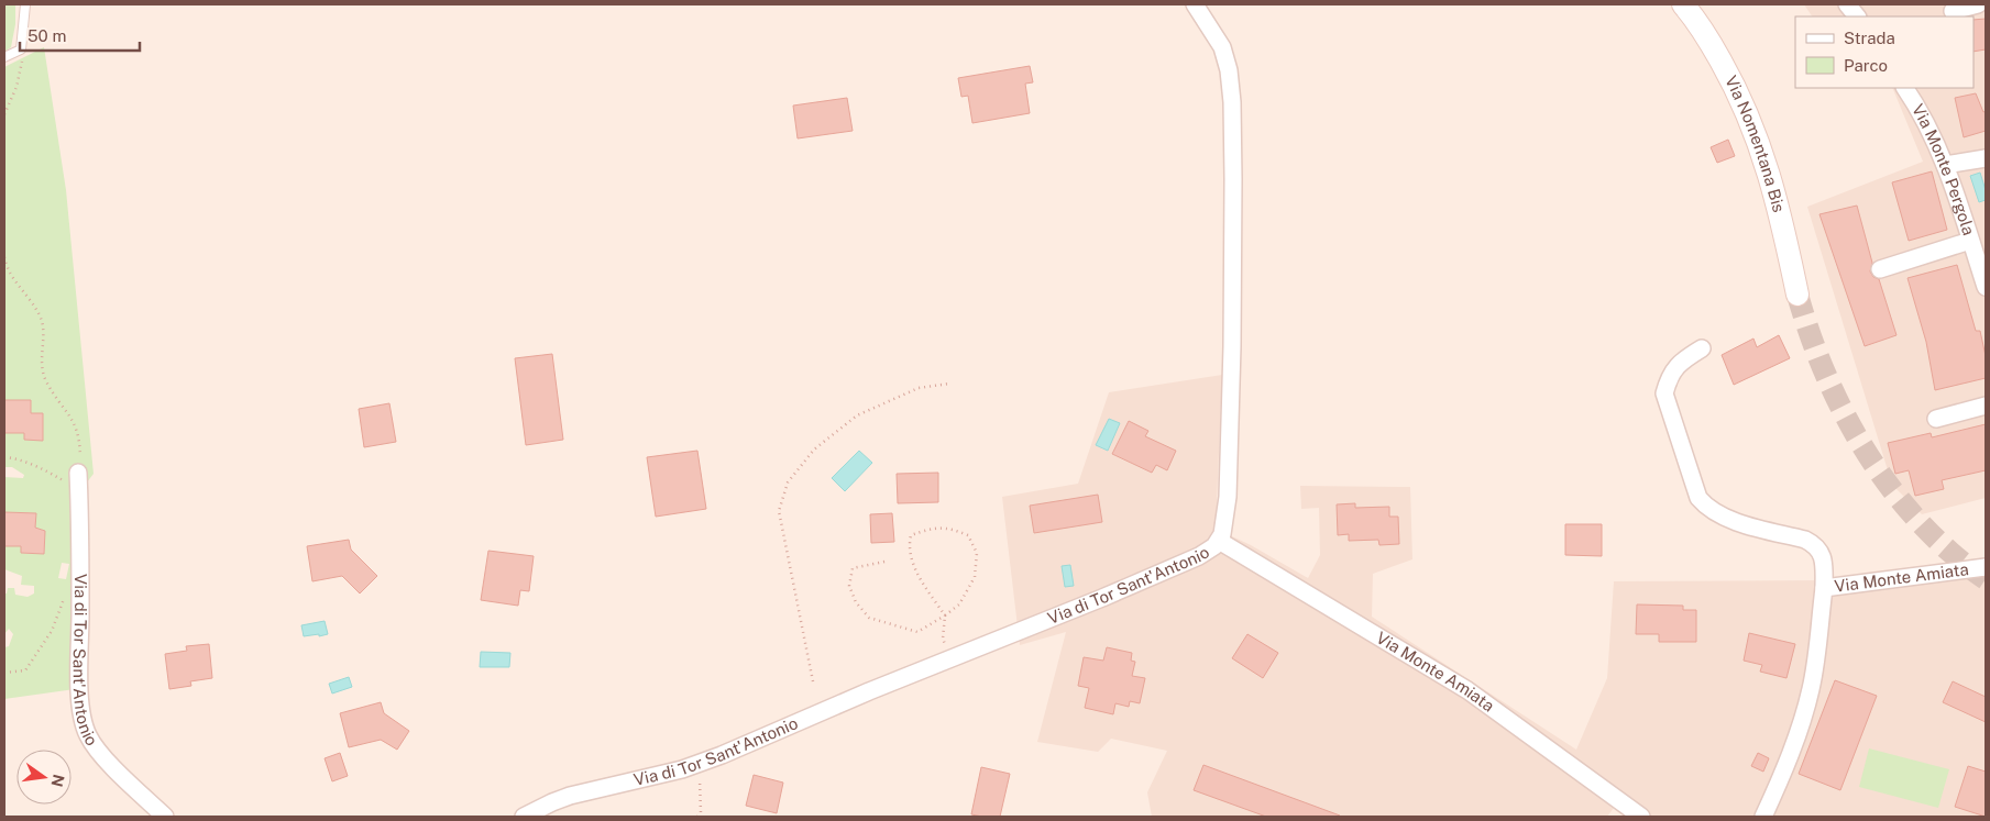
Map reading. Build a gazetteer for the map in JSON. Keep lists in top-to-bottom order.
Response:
{
  "streets": {
    "main road": ["Via Nomentana Bis"],
    "street": ["Via Monte Pergola", "Via Monte Amiata", "Via di Tor Sant'Antonio"]
  },
  "crossings": [
    ["Via Monte Amiata", "Via di Tor Sant'Antonio"]
  ],
  "legend": ["Strada", "Parco"],
  "scale_bar": "50 m",
  "north": "right"
}
